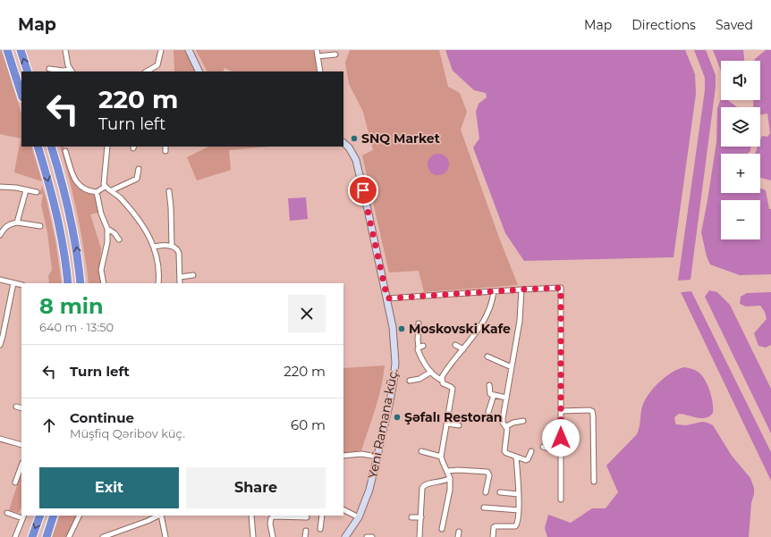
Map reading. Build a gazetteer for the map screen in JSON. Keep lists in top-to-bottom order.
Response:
{
  "streets": {
    "street": ["Yeni Ramana küç."]
  },
  "places": ["SNQ Market", "Moskovski Kafe", "Şəfalı Restoran"],
  "page": {
    "header": "Map",
    "nav": ["Map", "Directions", "Saved"],
    "map_buttons": ["+", "−"],
    "turn": ["220 m", "Turn left"],
    "heading": ["8 min", "640 m · 13:50"],
    "list": [
      {
        "name": "Turn left",
        "value": "220 m"
      },
      {
        "name": "Continue",
        "note": "Müşfiq Qəribov küç.",
        "value": "60 m"
      }
    ],
    "buttons": ["Exit", "Share"]
  }
}
